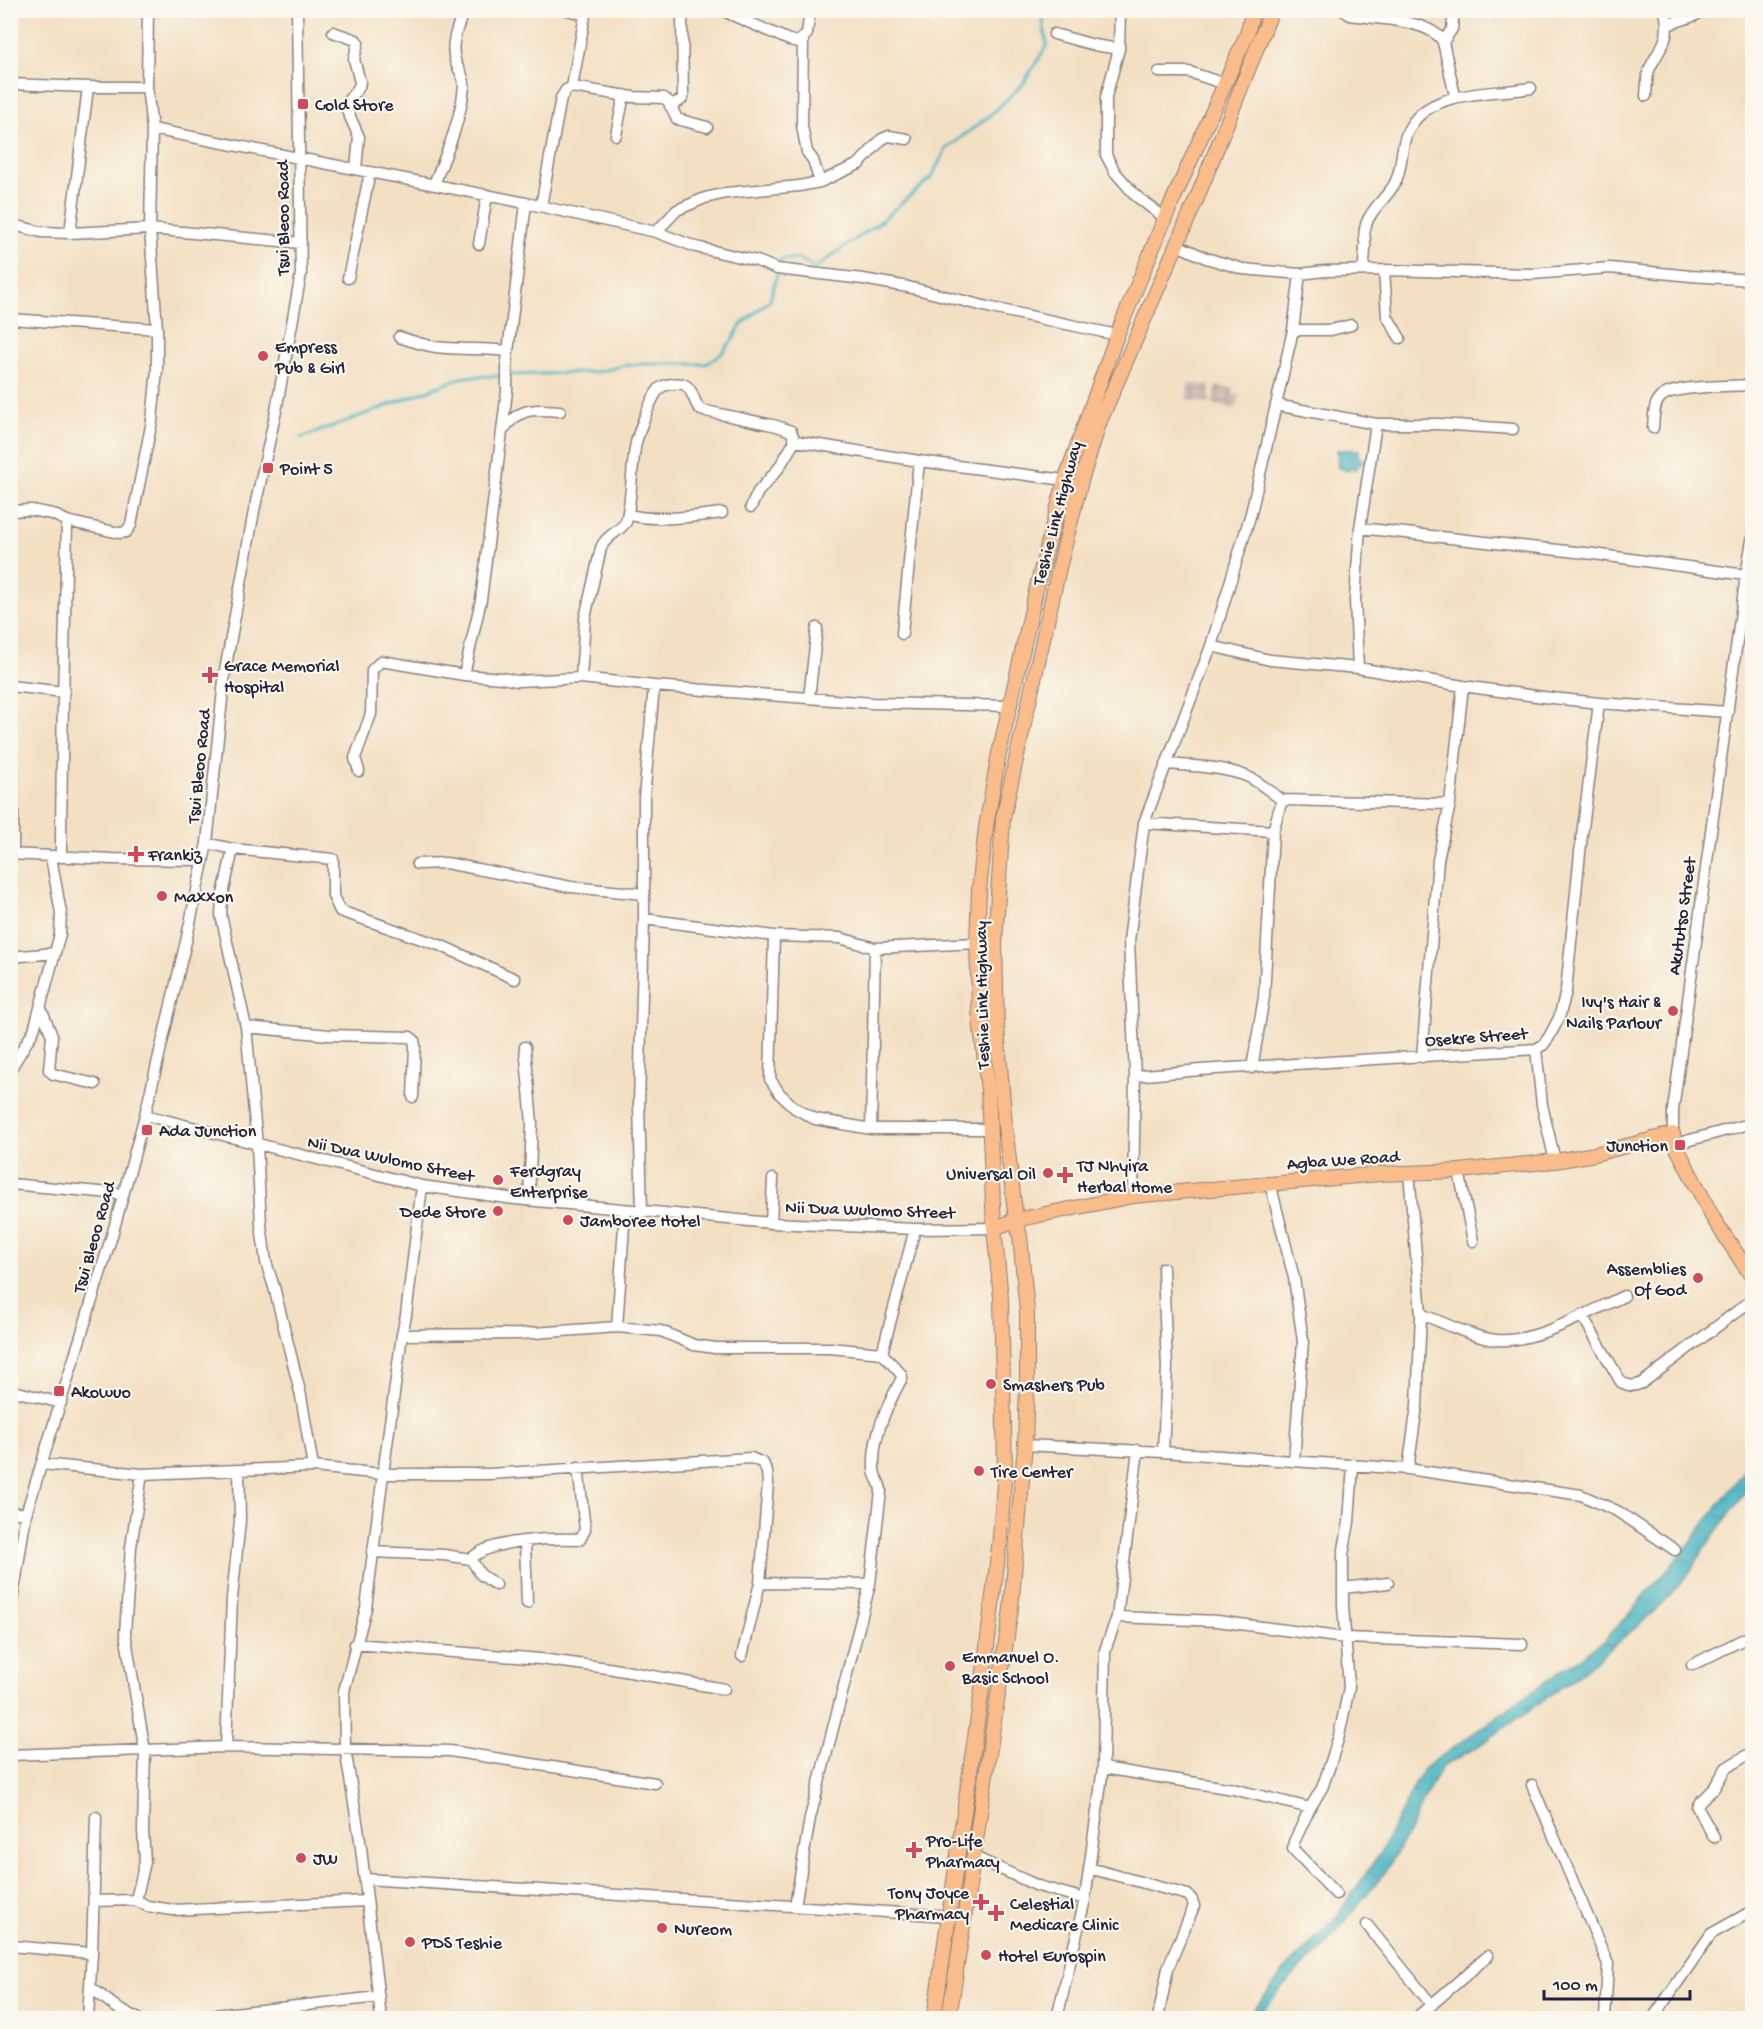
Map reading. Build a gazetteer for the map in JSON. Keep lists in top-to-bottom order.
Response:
{
  "streets": {
    "main road": ["Teshie Link Highway", "Akututso Street", "Agba We Road"],
    "street": ["Tsui Bleoo Road", "Osekre Street", "Nii Dua Wulomo Street"]
  },
  "crossings": [
    ["Tsui Bleoo Road", "Nii Dua Wulomo Street"],
    ["Teshie Link Highway", "Nii Dua Wulomo Street"],
    ["Teshie Link Highway", "Agba We Road"],
    ["Akututso Street", "Agba We Road"],
    ["Nii Dua Wulomo Street", "Agba We Road"]
  ],
  "places": {
    "transit": [
      "Cold Store",
      "Point 5",
      "Ada Junction",
      "Junction",
      "Akowuo"
    ],
    "other": [
      "Empress Pub & Girl",
      "Maxxon",
      "Ivy's Hair & Nails Parlour",
      "Universal Oil",
      "Ferdgray Enterprise",
      "Dede Store",
      "Jamboree Hotel",
      "Assemblies Of God",
      "Smashers Pub",
      "Tire Center",
      "Emmanuel O. Basic School",
      "JW",
      "Nureom",
      "PDS Teshie",
      "Hotel Eurospin"
    ],
    "health": [
      "Grace Memorial Hospital",
      "Frankiz",
      "TJ Nhyira Herbal Home",
      "Pro-Life Pharmacy",
      "Tony Joyce Pharmacy",
      "Celestial Medicare Clinic"
    ]
  },
  "scale_bar": "100 m"
}
